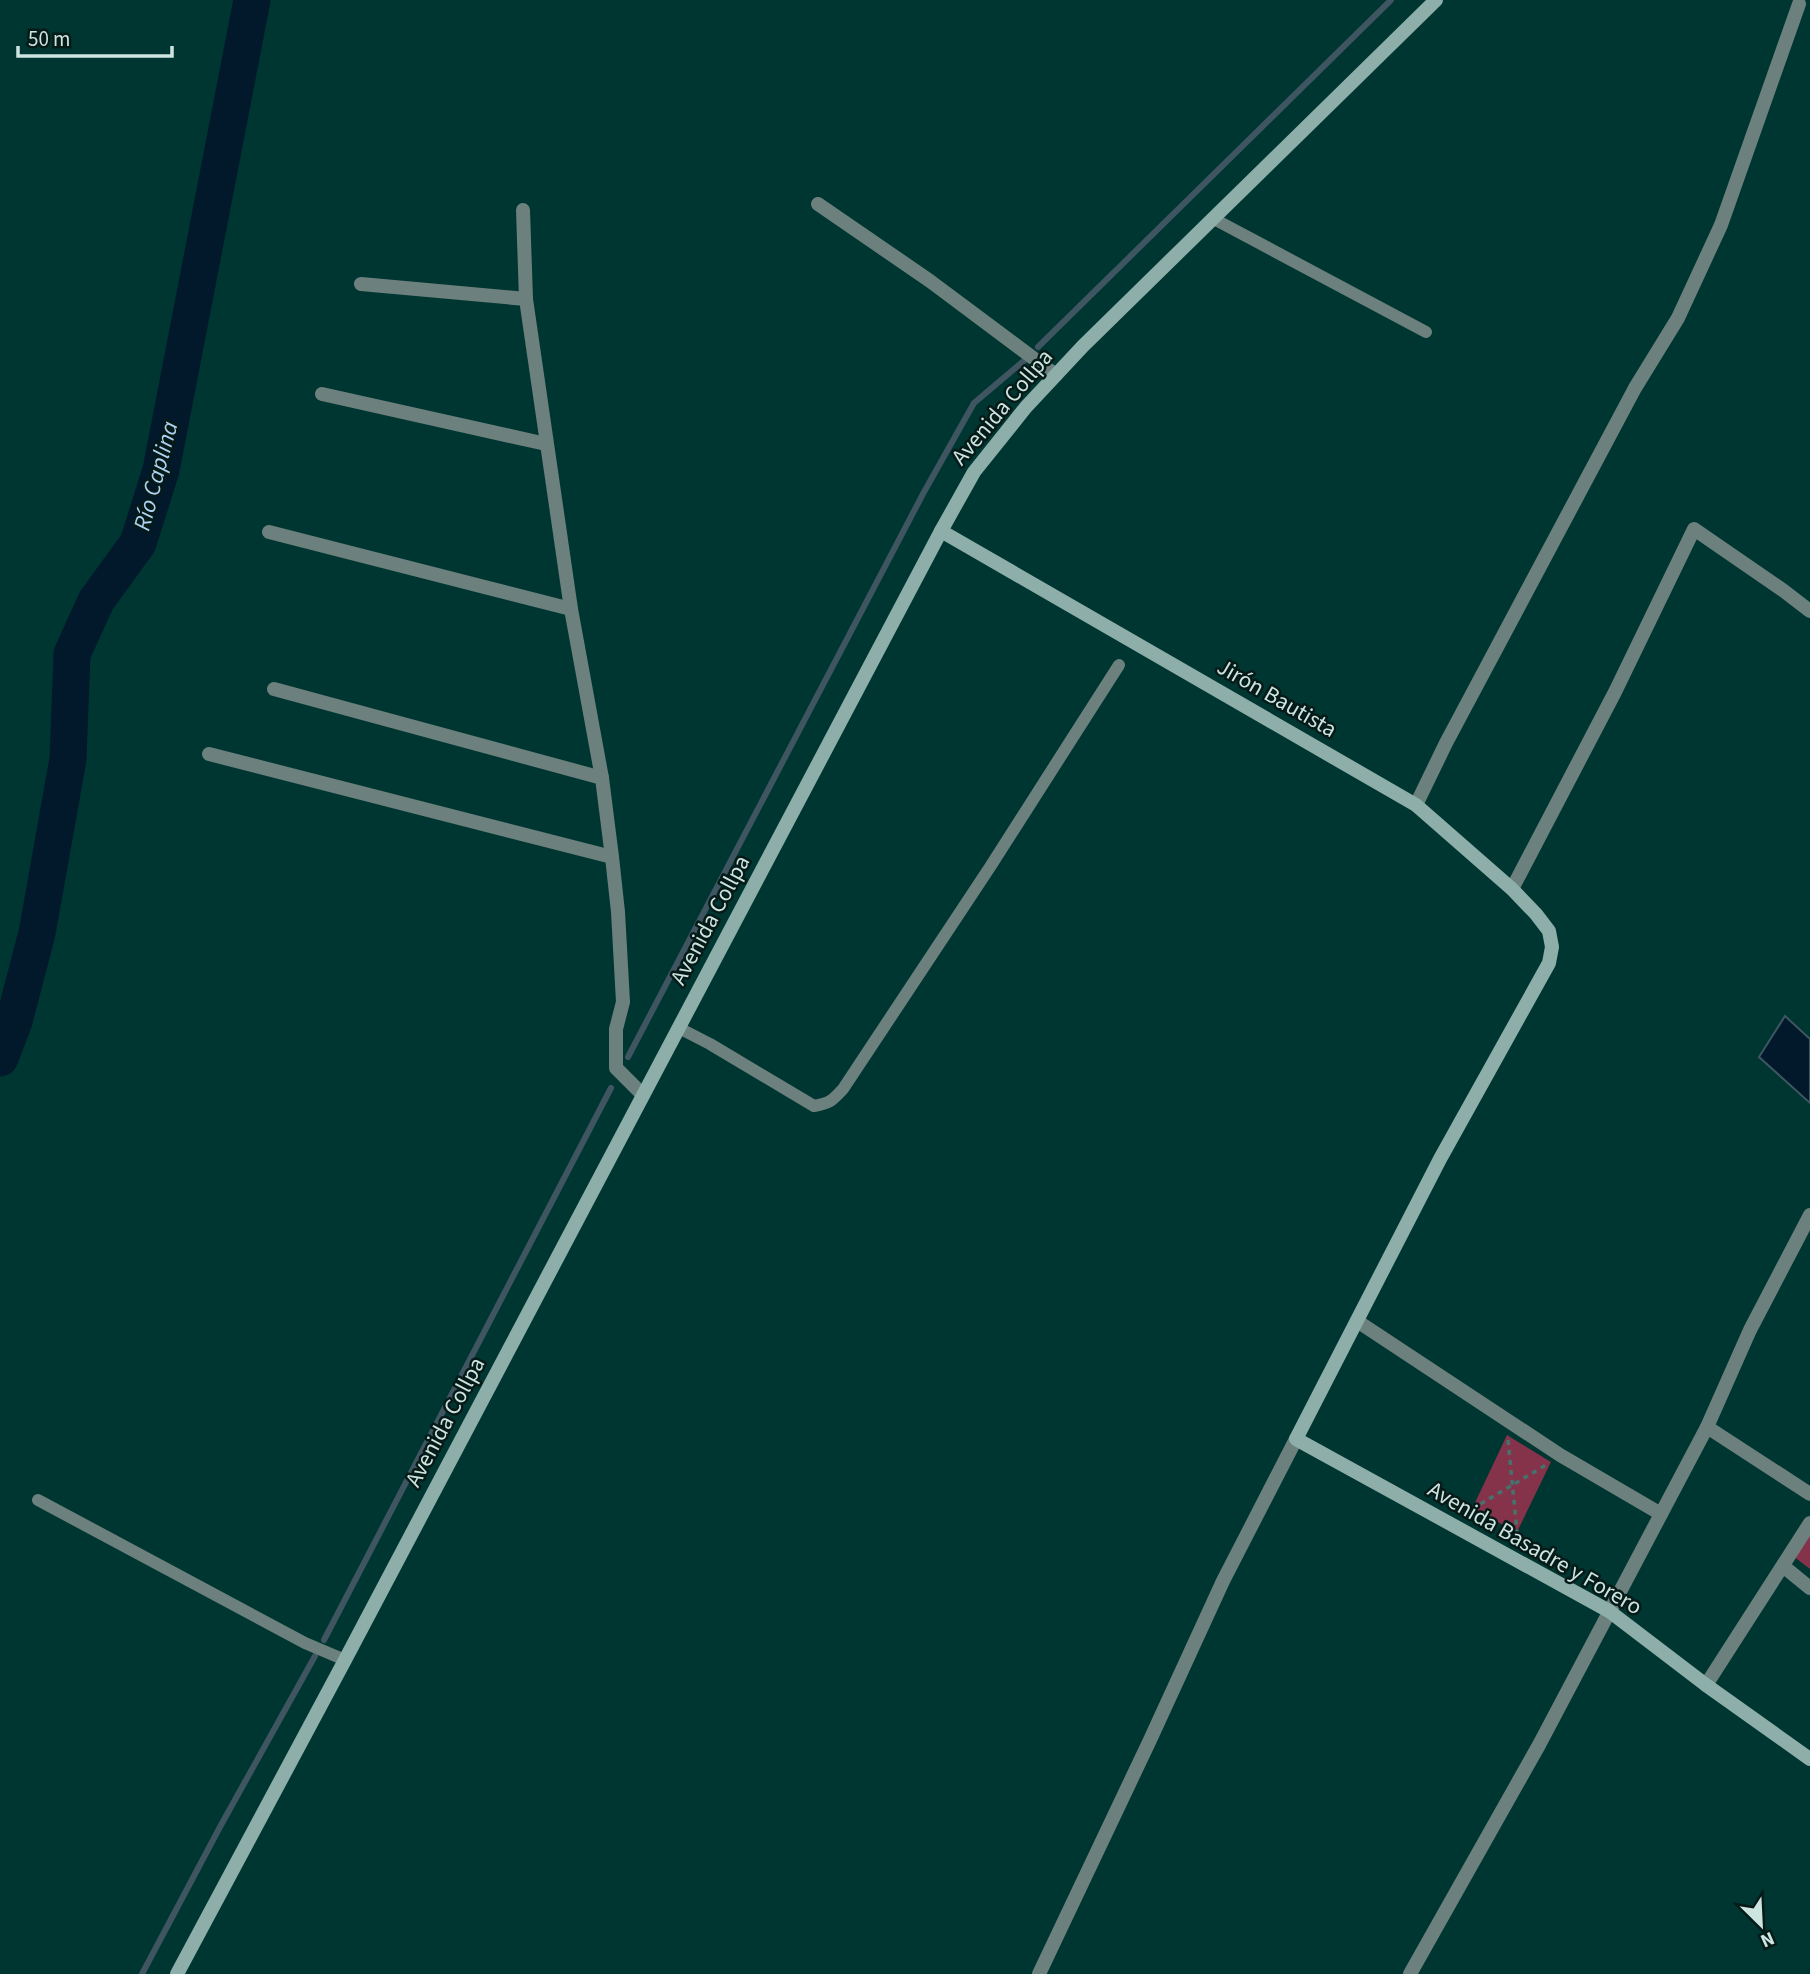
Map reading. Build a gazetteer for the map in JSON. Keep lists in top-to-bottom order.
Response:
{
  "streets": {
    "main road": ["Avenida Collpa", "Jirón Bautista", "Avenida Basadre y Forero"]
  },
  "crossings": [
    ["Avenida Collpa", "Jirón Bautista"]
  ],
  "water": ["Río Caplina"],
  "scale_bar": "50 m",
  "north": "bottom right"
}
